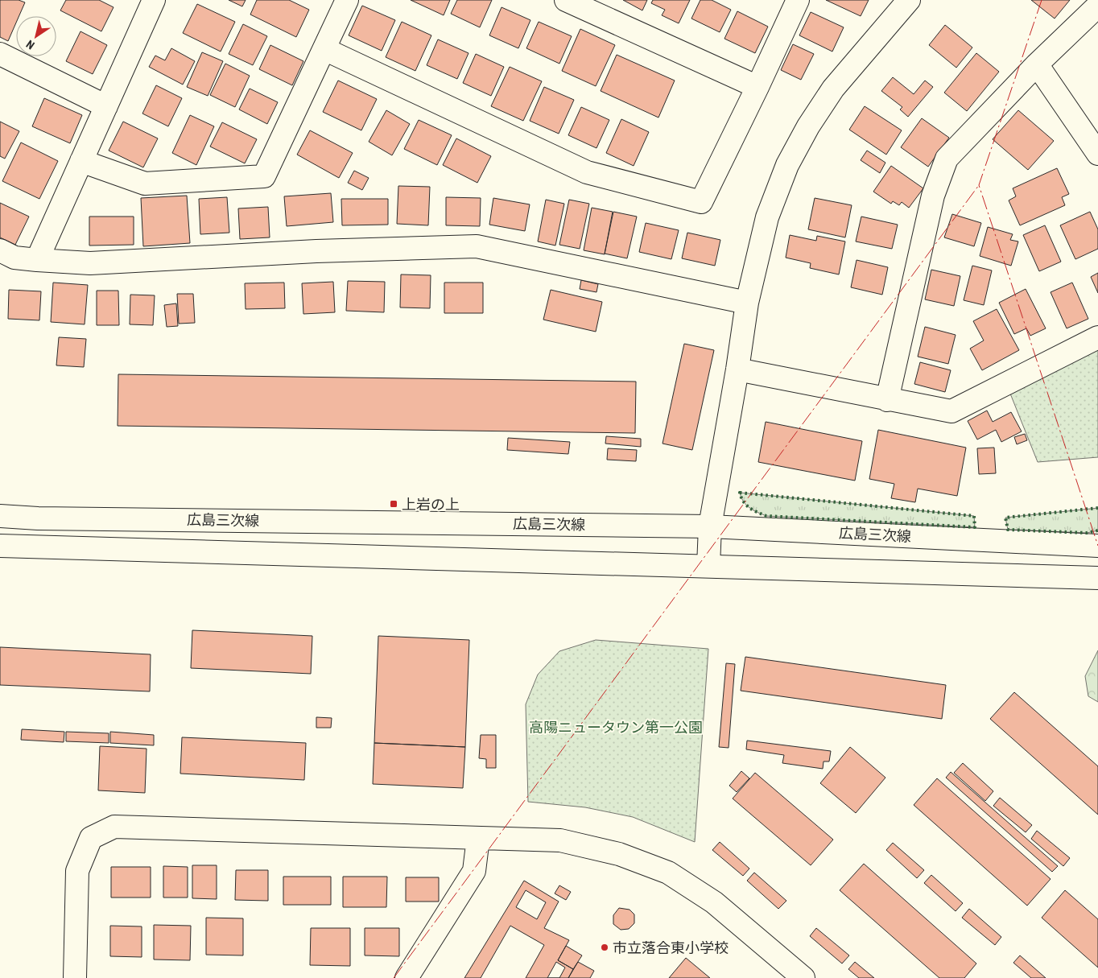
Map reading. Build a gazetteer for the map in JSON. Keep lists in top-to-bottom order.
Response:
{
  "streets": {
    "street": ["広島三次線"]
  },
  "parks": ["高陽ニュータウン第一公園"],
  "places": {
    "transit": ["上岩の上"],
    "other": ["市立落合東小学校"]
  },
  "north": "bottom left"
}
